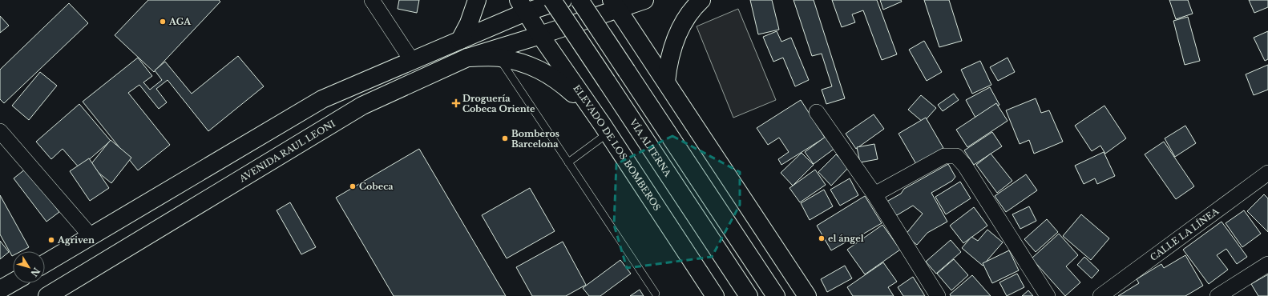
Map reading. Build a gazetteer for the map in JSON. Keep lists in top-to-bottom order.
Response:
{
  "streets": {
    "main road": ["ELEVADO DE LOS BOMBEROS", "VÍA ALTERNA", "AVENIDA RAUL LEONI"],
    "street": ["CALLE LA LÍNEA"]
  },
  "crossings": [
    ["ELEVADO DE LOS BOMBEROS", "AVENIDA RAUL LEONI"]
  ],
  "places": {
    "other": [
      "AGA",
      "Bomberos Barcelona",
      "Cobeca",
      "el ángel",
      "Agriven"
    ],
    "health": ["Droguería Cobeca Oriente"]
  },
  "north": "bottom right"
}
